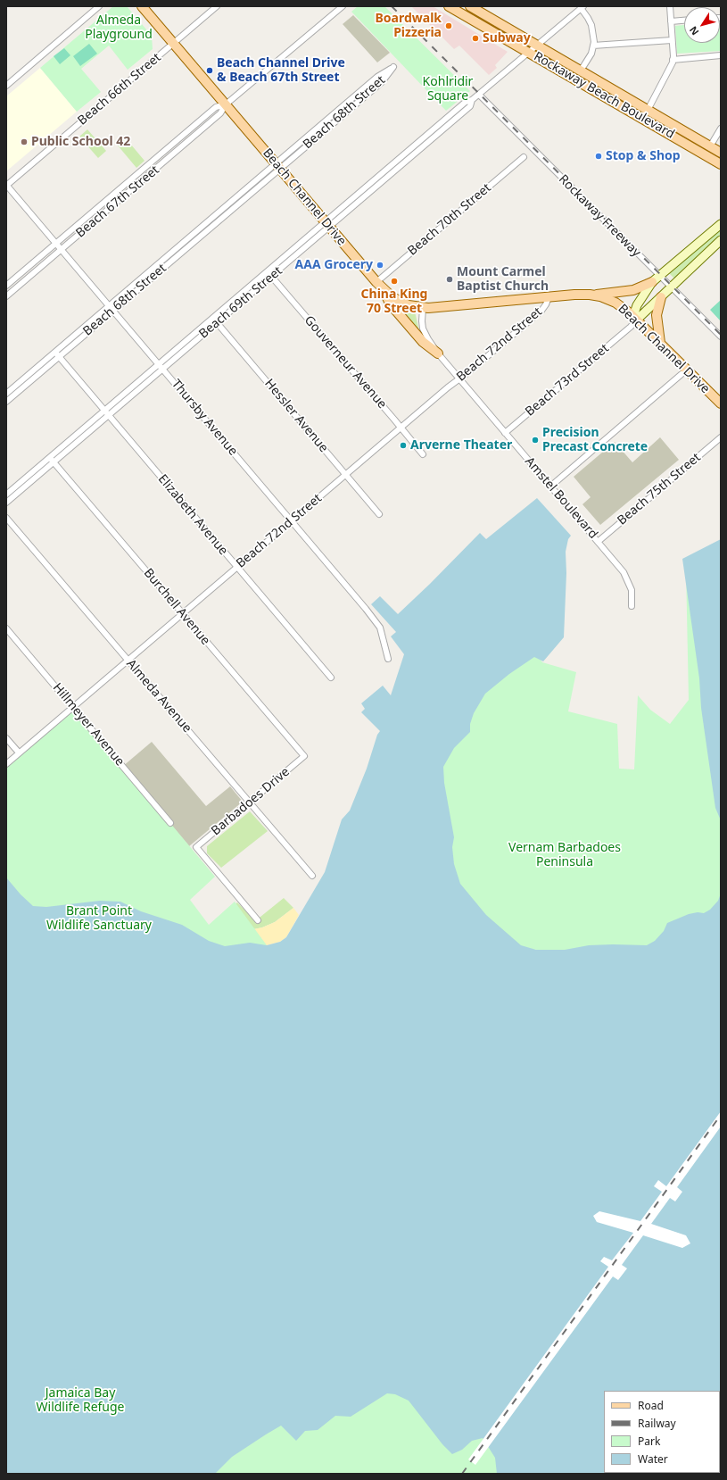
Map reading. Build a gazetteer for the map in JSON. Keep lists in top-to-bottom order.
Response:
{
  "streets": {
    "main road": ["Rockaway Beach Boulevard", "Beach Channel Drive"],
    "street": [
      "Beach 66th Street",
      "Beach 68th Street",
      "Beach 67th Street",
      "Rockaway Freeway",
      "Beach 70th Street",
      "Beach 69th Street",
      "Beach 72nd Street",
      "Gouverneur Avenue",
      "Beach 73rd Street",
      "Hessler Avenue",
      "Thursby Avenue",
      "Beach 75th Street",
      "Amstel Boulevard",
      "Elizabeth Avenue",
      "Burchell Avenue",
      "Almeda Avenue",
      "Hillmeyer Avenue",
      "Barbadoes Drive"
    ]
  },
  "crossings": [
    ["Beach 66th Street", "Beach Channel Drive"],
    ["Beach 66th Street", "Thursby Avenue"],
    ["Rockaway Beach Boulevard", "Beach 69th Street"],
    ["Beach 68th Street", "Beach Channel Drive"],
    ["Beach 68th Street", "Thursby Avenue"],
    ["Beach 68th Street", "Elizabeth Avenue"],
    ["Beach Channel Drive", "Beach 67th Street"],
    ["Beach Channel Drive", "Beach 70th Street"],
    ["Beach Channel Drive", "Beach 69th Street"],
    ["Beach Channel Drive", "Beach 72nd Street"],
    ["Beach Channel Drive", "Beach 73rd Street"],
    ["Beach Channel Drive", "Amstel Boulevard"],
    ["Beach 67th Street", "Thursby Avenue"],
    ["Rockaway Freeway", "Beach 69th Street"],
    ["Rockaway Freeway", "Beach 73rd Street"],
    ["Beach 69th Street", "Gouverneur Avenue"],
    ["Beach 69th Street", "Hessler Avenue"],
    ["Beach 69th Street", "Thursby Avenue"],
    ["Beach 69th Street", "Elizabeth Avenue"],
    ["Beach 69th Street", "Burchell Avenue"],
    ["Beach 72nd Street", "Gouverneur Avenue"],
    ["Beach 72nd Street", "Hessler Avenue"],
    ["Beach 72nd Street", "Thursby Avenue"],
    ["Beach 72nd Street", "Amstel Boulevard"],
    ["Beach 72nd Street", "Elizabeth Avenue"],
    ["Beach 72nd Street", "Burchell Avenue"],
    ["Beach 72nd Street", "Almeda Avenue"],
    ["Beach 72nd Street", "Hillmeyer Avenue"],
    ["Beach 73rd Street", "Amstel Boulevard"],
    ["Beach 75th Street", "Amstel Boulevard"],
    ["Burchell Avenue", "Barbadoes Drive"],
    ["Almeda Avenue", "Barbadoes Drive"]
  ],
  "parks": [
    "Almeda Playground",
    "Kohlridir Square",
    "Vernam Barbadoes Peninsula",
    "Brant Point Wildlife Sanctuary",
    "Jamaica Bay Wildlife Refuge"
  ],
  "places": [
    "Boardwalk Pizzeria",
    "Subway",
    "Beach Channel Drive & Beach 67th Street",
    "Public School 42",
    "Stop & Shop",
    "AAA Grocery",
    "Mount Carmel Baptist Church",
    "China King 70 Street",
    "Precision Precast Concrete",
    "Arverne Theater"
  ],
  "legend": [
    "Road",
    "Railway",
    "Park",
    "Water"
  ],
  "north": "bottom left"
}
